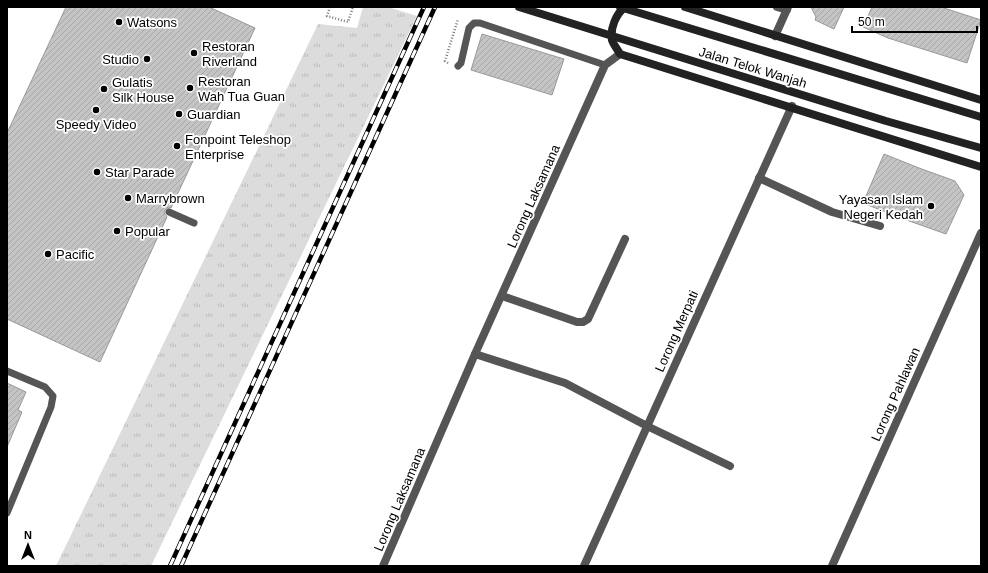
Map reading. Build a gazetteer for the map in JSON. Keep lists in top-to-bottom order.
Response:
{
  "streets": {
    "main road": ["Jalan Telok Wanjah"],
    "street": ["Lorong Laksamana", "Lorong Merpati", "Lorong Pahlawan"]
  },
  "places": [
    "Watsons",
    "Restoran Riverland",
    "Studio",
    "Restoran Wah Tua Guan",
    "Gulatis Silk House",
    "Speedy Video",
    "Guardian",
    "Fonpoint Teleshop Enterprise",
    "Star Parade",
    "Marrybrown",
    "Yayasan Islam Negeri Kedah",
    "Popular",
    "Pacific"
  ],
  "scale_bar": "50 m",
  "north": "top"
}
